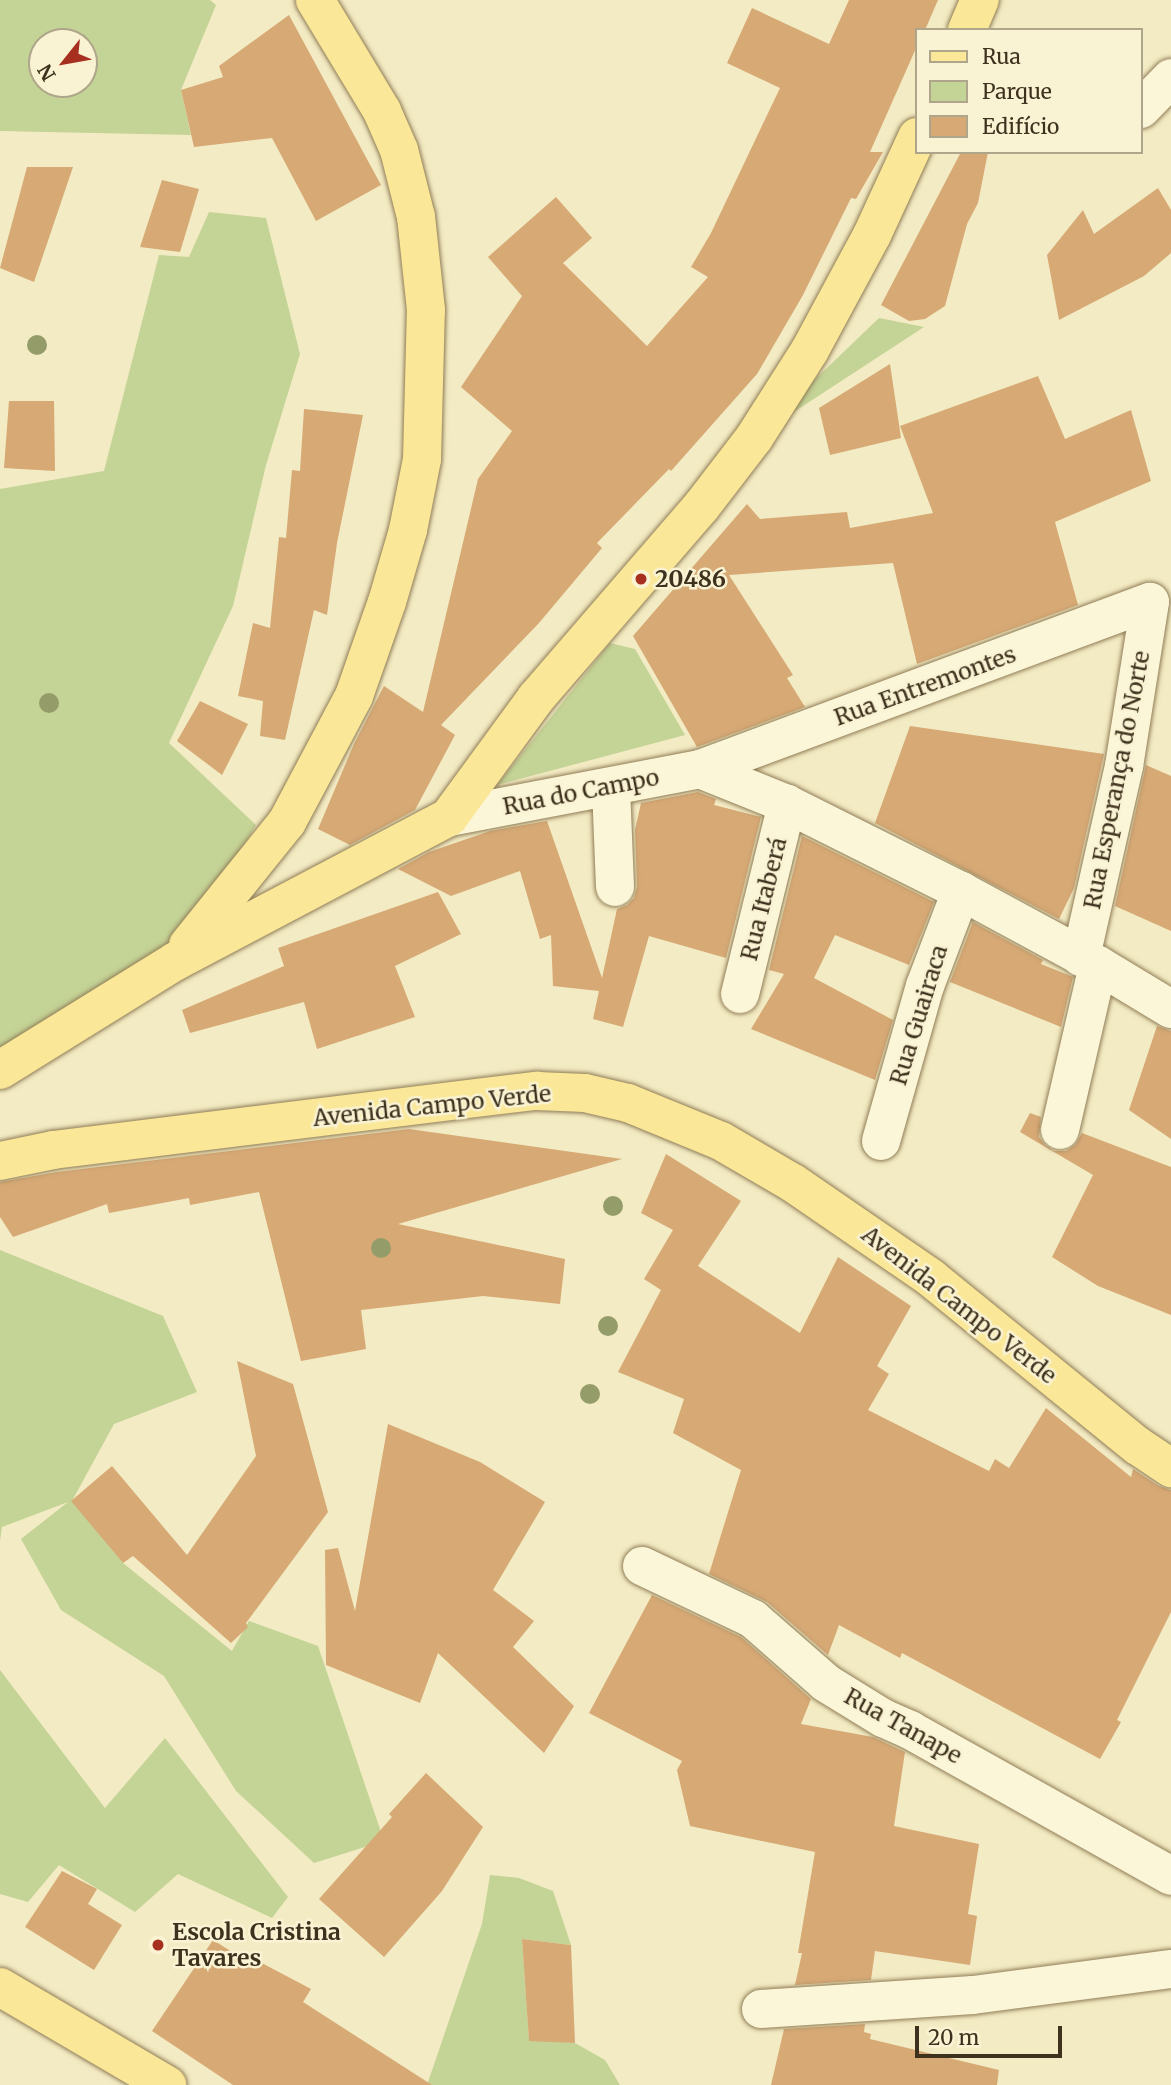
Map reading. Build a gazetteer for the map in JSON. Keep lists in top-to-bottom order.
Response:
{
  "streets": {
    "main road": ["Rua do Campo", "Avenida Campo Verde"],
    "street": [
      "Rua Entremontes",
      "Rua Esperança do Norte",
      "Rua Itaberá",
      "Rua Guairaca",
      "Rua Tanape"
    ]
  },
  "crossings": [
    ["Rua Entremontes", "Rua Esperança do Norte"],
    ["Rua Entremontes", "Rua do Campo"]
  ],
  "places": ["20486", "Escola Cristina Tavares"],
  "legend": ["Rua", "Parque", "Edifício"],
  "scale_bar": "20 m",
  "north": "bottom left"
}
